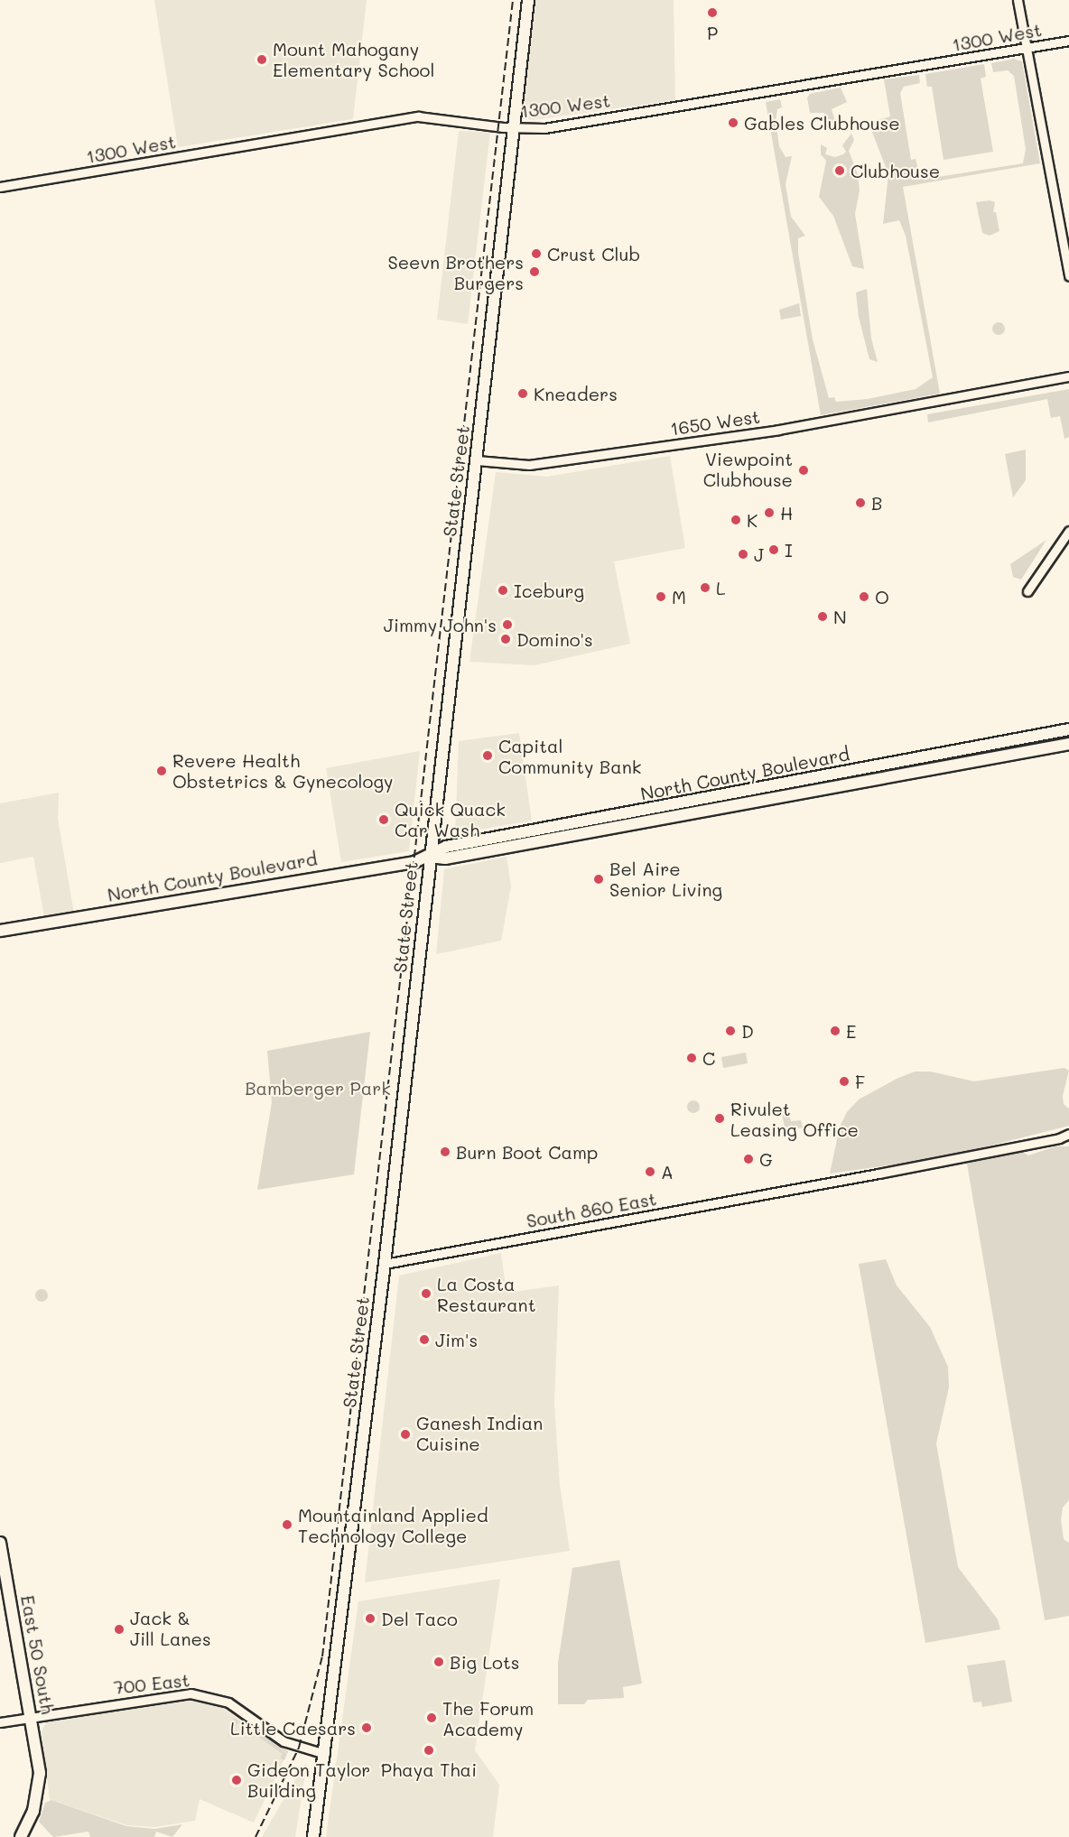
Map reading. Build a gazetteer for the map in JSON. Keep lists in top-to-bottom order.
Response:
{
  "streets": {
    "main road": ["State Street", "North County Boulevard", "East 50 South"],
    "street": [
      "1300 West",
      "1650 West",
      "South 860 East",
      "700 East"
    ]
  },
  "crossings": [
    ["1300 West", "State Street"],
    ["1650 West", "State Street"],
    ["State Street", "North County Boulevard"],
    ["State Street", "South 860 East"],
    ["State Street", "700 East"],
    ["East 50 South", "700 East"]
  ],
  "parks": ["Bamberger Park"],
  "places": [
    "P",
    "Mount Mahogany Elementary School",
    "Gables Clubhouse",
    "Clubhouse",
    "Crust Club",
    "Seevn Brothers Burgers",
    "Kneaders",
    "Viewpoint Clubhouse",
    "B",
    "H",
    "K",
    "I",
    "J",
    "L",
    "Iceburg",
    "M",
    "O",
    "N",
    "Jimmy John's",
    "Domino's",
    "Capital Community Bank",
    "Revere Health Obstetrics & Gynecology",
    "Quick Quack Car Wash",
    "Bel Aire Senior Living",
    "D",
    "E",
    "C",
    "F",
    "Rivulet Leasing Office",
    "Burn Boot Camp",
    "G",
    "A",
    "La Costa Restaurant",
    "Jim's",
    "Ganesh Indian Cuisine",
    "Mountainland Applied Technology College",
    "Del Taco",
    "Jack & Jill Lanes",
    "Big Lots",
    "The Forum Academy",
    "Little Caesars",
    "Phaya Thai",
    "Gideon Taylor Building"
  ]
}
